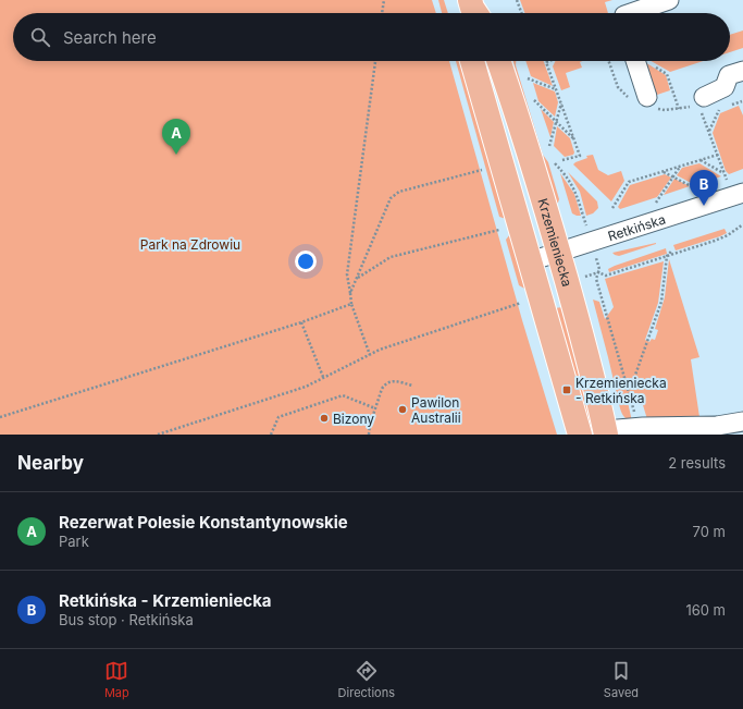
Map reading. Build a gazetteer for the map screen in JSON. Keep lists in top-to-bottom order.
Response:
{
  "streets": {
    "main road": ["Krzemieniecka"],
    "street": ["Retkińska"]
  },
  "crossings": [
    ["Retkińska", "Krzemieniecka"]
  ],
  "parks": ["Park na Zdrowiu"],
  "places": {
    "transit": ["Krzemieniecka - Retkińska"],
    "other": ["Pawilon Australii", "Bizony"]
  },
  "page": {
    "search": "Search here",
    "pins": ["A", "B"],
    "heading": ["Nearby", "2 results"],
    "list": [
      {
        "mark": "A",
        "name": "Rezerwat Polesie Konstantynowskie",
        "note": "Park",
        "value": "70 m"
      },
      {
        "mark": "B",
        "name": "Retkińska - Krzemieniecka",
        "note": "Bus stop · Retkińska",
        "value": "160 m"
      }
    ],
    "nav": ["Map", "Directions", "Saved"]
  }
}
